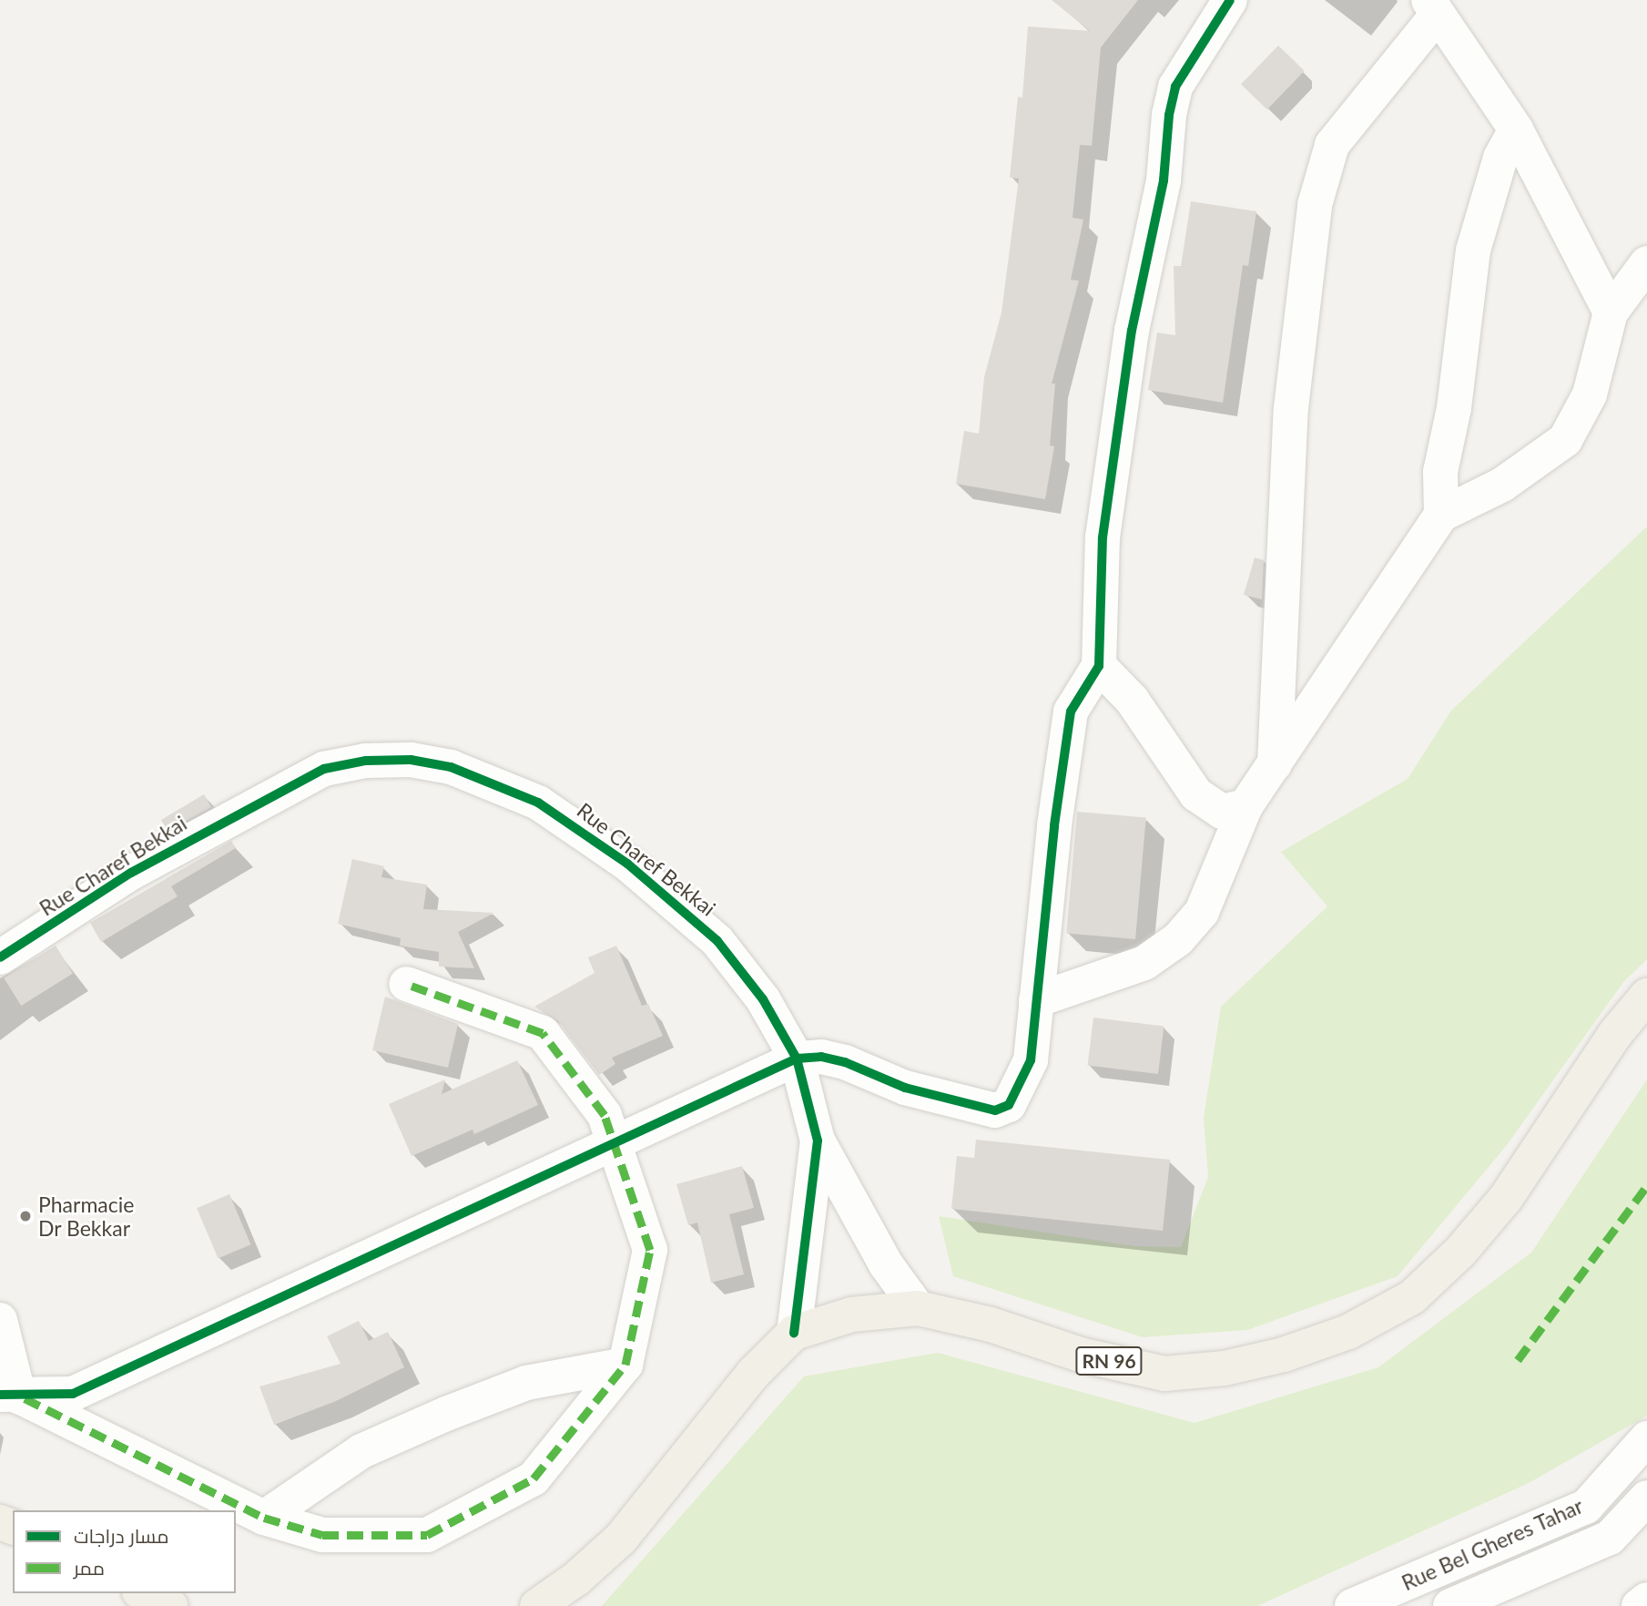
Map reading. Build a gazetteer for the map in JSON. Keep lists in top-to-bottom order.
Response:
{
  "streets": {
    "main road": ["RN 96"],
    "street": ["Rue Charef Bekkai", "Rue Bel Gheres Tahar"]
  },
  "crossings": [
    ["Rue Charef Bekkai", "RN 96"]
  ],
  "places": ["Pharmacie Dr Bekkar"],
  "legend": ["مسار دراجات", "ممر"]
}
